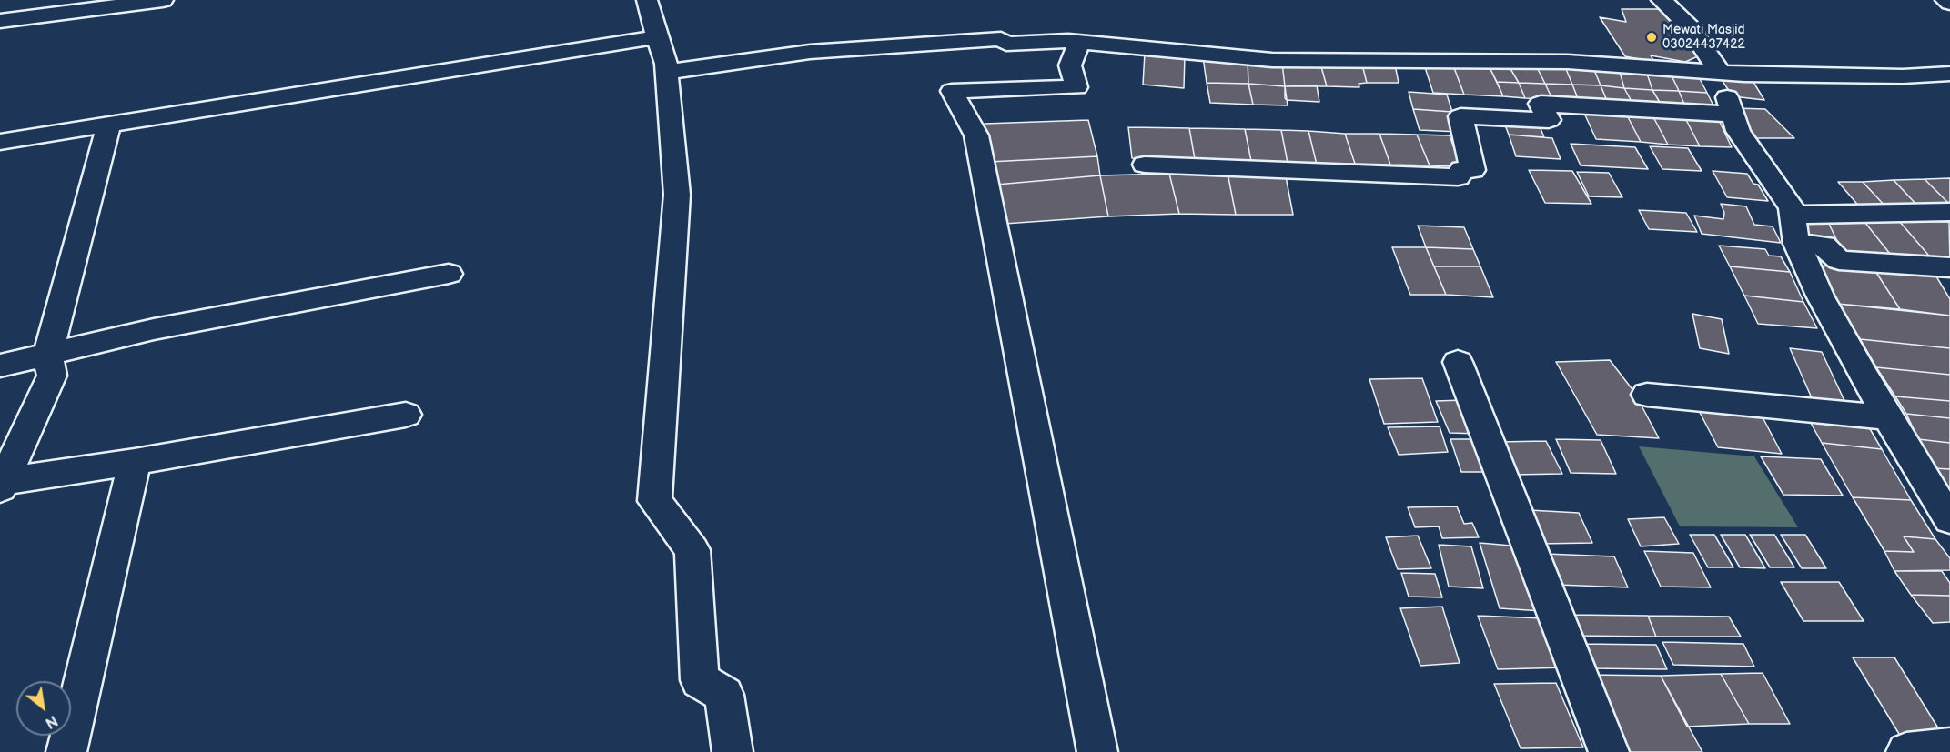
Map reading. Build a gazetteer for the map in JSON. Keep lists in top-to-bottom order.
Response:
{
  "places": ["Mewati Masjid 03024437422"],
  "north": "bottom right"
}
